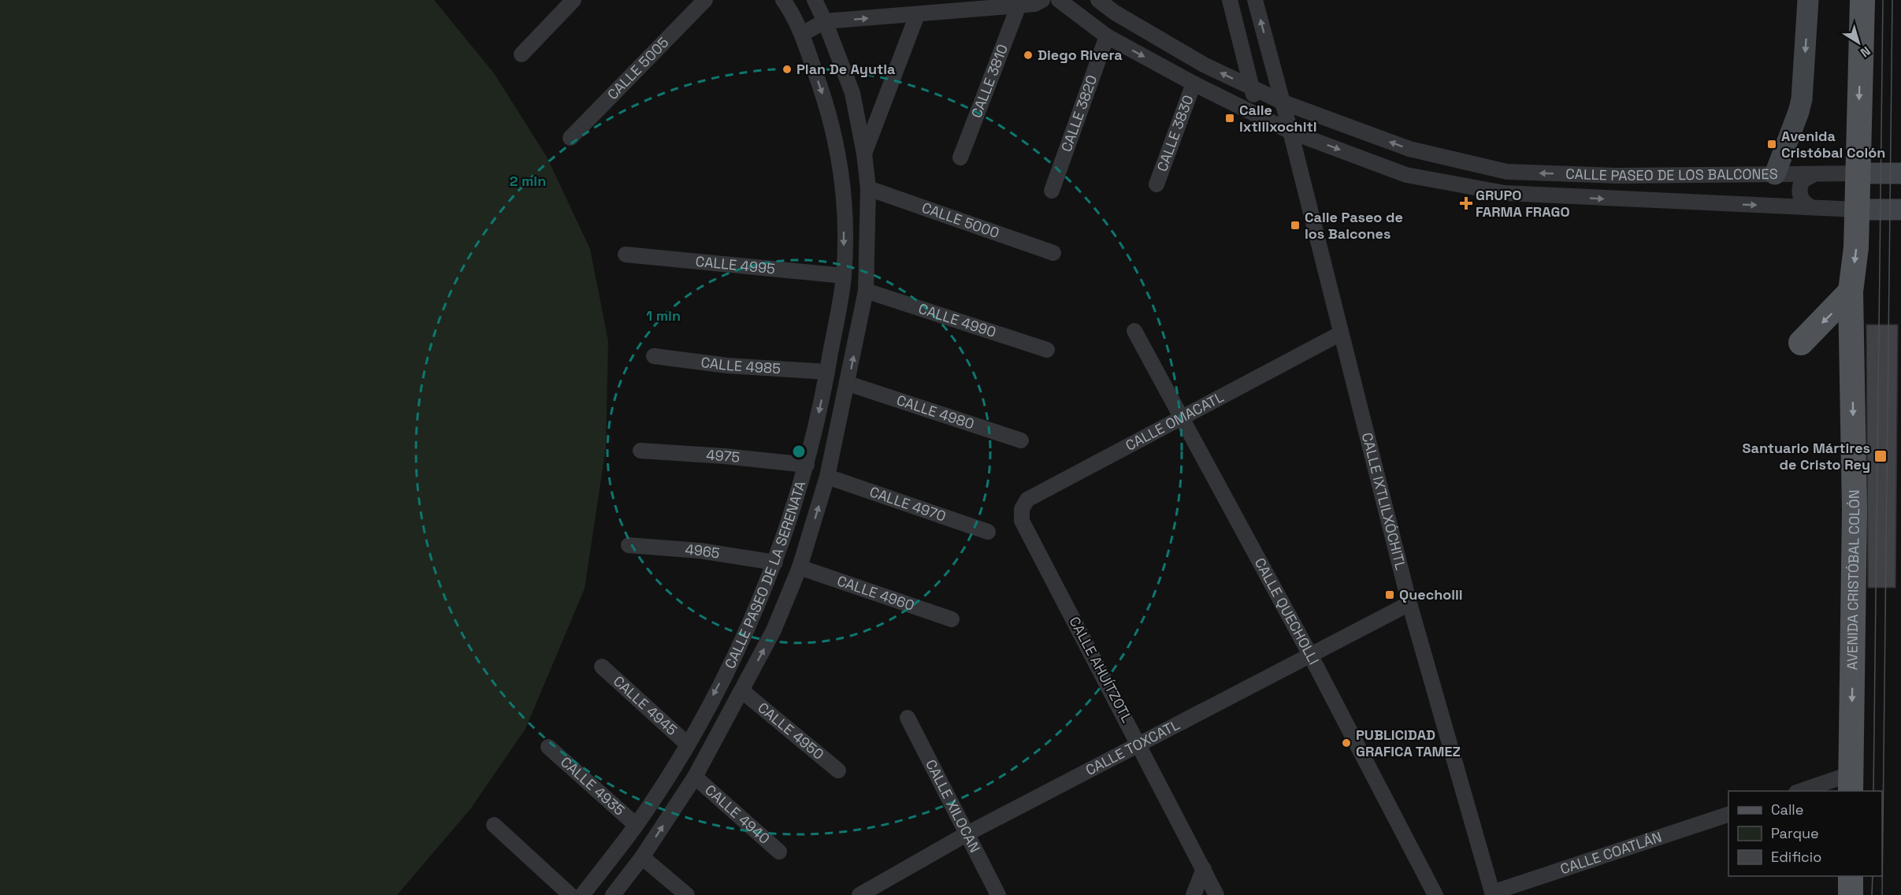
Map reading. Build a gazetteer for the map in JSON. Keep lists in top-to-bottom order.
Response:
{
  "streets": {
    "main road": ["AVENIDA CRISTÓBAL COLÓN"],
    "street": [
      "CALLE 5005",
      "CALLE 3810",
      "CALLE 3820",
      "CALLE 3830",
      "CALLE PASEO DE LOS BALCONES",
      "CALLE 5000",
      "CALLE 4995",
      "CALLE 4990",
      "CALLE 4985",
      "CALLE 4980",
      "CALLE OMACATL",
      "4975",
      "CALLE IXTLILXÓCHITL",
      "CALLE 4970",
      "4965",
      "CALLE PASEO DE LA SERENATA",
      "CALLE 4960",
      "CALLE QUECHOLLI",
      "CALLE AHUÍTZOTL",
      "CALLE 4945",
      "CALLE 4950",
      "CALLE TOXCATL",
      "CALLE 4935",
      "CALLE XILOCAN",
      "CALLE 4940",
      "CALLE COATLÁN"
    ]
  },
  "crossings": [
    ["CALLE 3820", "CALLE PASEO DE LOS BALCONES"],
    ["CALLE 3830", "CALLE PASEO DE LOS BALCONES"],
    ["CALLE PASEO DE LOS BALCONES", "CALLE IXTLILXÓCHITL"],
    ["CALLE PASEO DE LOS BALCONES", "AVENIDA CRISTÓBAL COLÓN"],
    ["CALLE 5000", "CALLE PASEO DE LA SERENATA"],
    ["CALLE 4995", "CALLE PASEO DE LA SERENATA"],
    ["CALLE 4990", "CALLE PASEO DE LA SERENATA"],
    ["CALLE 4985", "CALLE PASEO DE LA SERENATA"],
    ["CALLE 4980", "CALLE PASEO DE LA SERENATA"],
    ["CALLE OMACATL", "CALLE IXTLILXÓCHITL"],
    ["CALLE OMACATL", "CALLE QUECHOLLI"],
    ["CALLE OMACATL", "CALLE AHUÍTZOTL"],
    ["4975", "CALLE PASEO DE LA SERENATA"],
    ["CALLE IXTLILXÓCHITL", "CALLE TOXCATL"],
    ["CALLE IXTLILXÓCHITL", "CALLE COATLÁN"],
    ["CALLE 4970", "CALLE PASEO DE LA SERENATA"],
    ["4965", "CALLE PASEO DE LA SERENATA"],
    ["CALLE PASEO DE LA SERENATA", "CALLE 4960"],
    ["CALLE PASEO DE LA SERENATA", "CALLE 4945"],
    ["CALLE PASEO DE LA SERENATA", "CALLE 4950"],
    ["CALLE PASEO DE LA SERENATA", "CALLE 4935"],
    ["CALLE PASEO DE LA SERENATA", "CALLE 4940"],
    ["CALLE QUECHOLLI", "CALLE TOXCATL"],
    ["CALLE AHUÍTZOTL", "CALLE TOXCATL"],
    ["CALLE TOXCATL", "CALLE XILOCAN"]
  ],
  "one_way": ["AVENIDA CRISTÓBAL COLÓN"],
  "places": {
    "other": ["Diego Rivera", "Plan De Ayutla", "PUBLICIDAD GRAFICA TAMEZ"],
    "transit": [
      "Calle Ixtlilxochitl",
      "Avenida Cristóbal Colón",
      "Calle Paseo de los Balcones",
      "Santuario Mártires de Cristo Rey",
      "Quecholli"
    ],
    "health": ["GRUPO FARMA FRAGO"]
  },
  "legend": ["Calle", "Parque", "Edificio"],
  "north": "bottom right",
  "rings": ["2 min", "1 min"]
}
